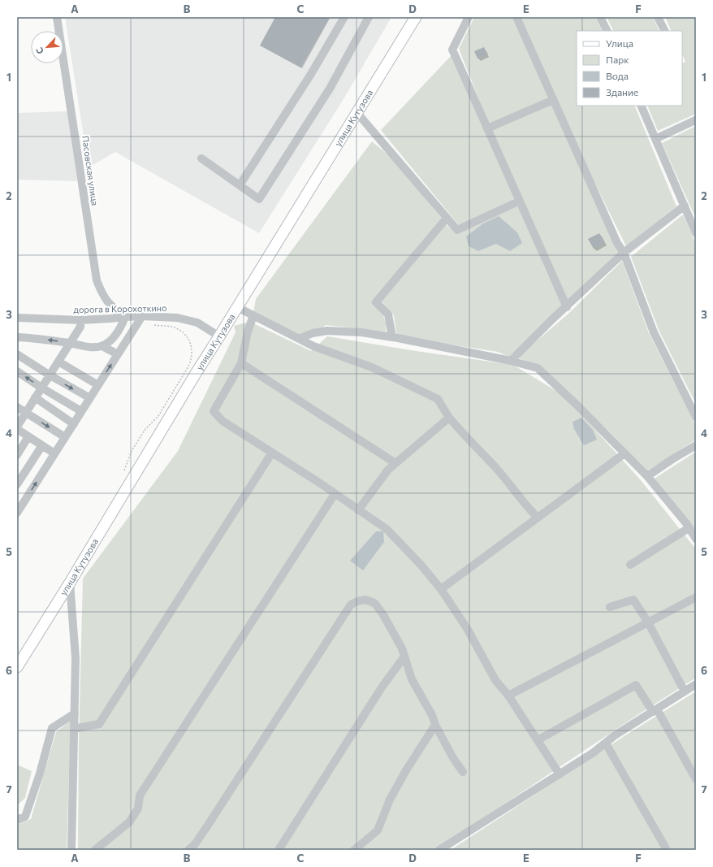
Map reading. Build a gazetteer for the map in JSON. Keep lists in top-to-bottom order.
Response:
{
  "streets": {
    "main road": ["улица Кутузова"],
    "street": ["Пасовская улица", "дорога в Корохоткино"]
  },
  "crossings": [
    ["улица Кутузова", "дорога в Корохоткино"],
    ["Пасовская улица", "дорога в Корохоткино"]
  ],
  "legend": [
    "Улица",
    "Парк",
    "Вода",
    "Здание"
  ],
  "north": "bottom left",
  "grid": {
    "columns": [
      "A",
      "B",
      "C",
      "D",
      "E",
      "F"
    ],
    "rows": [
      "1",
      "2",
      "3",
      "4",
      "5",
      "6",
      "7"
    ]
  }
}
